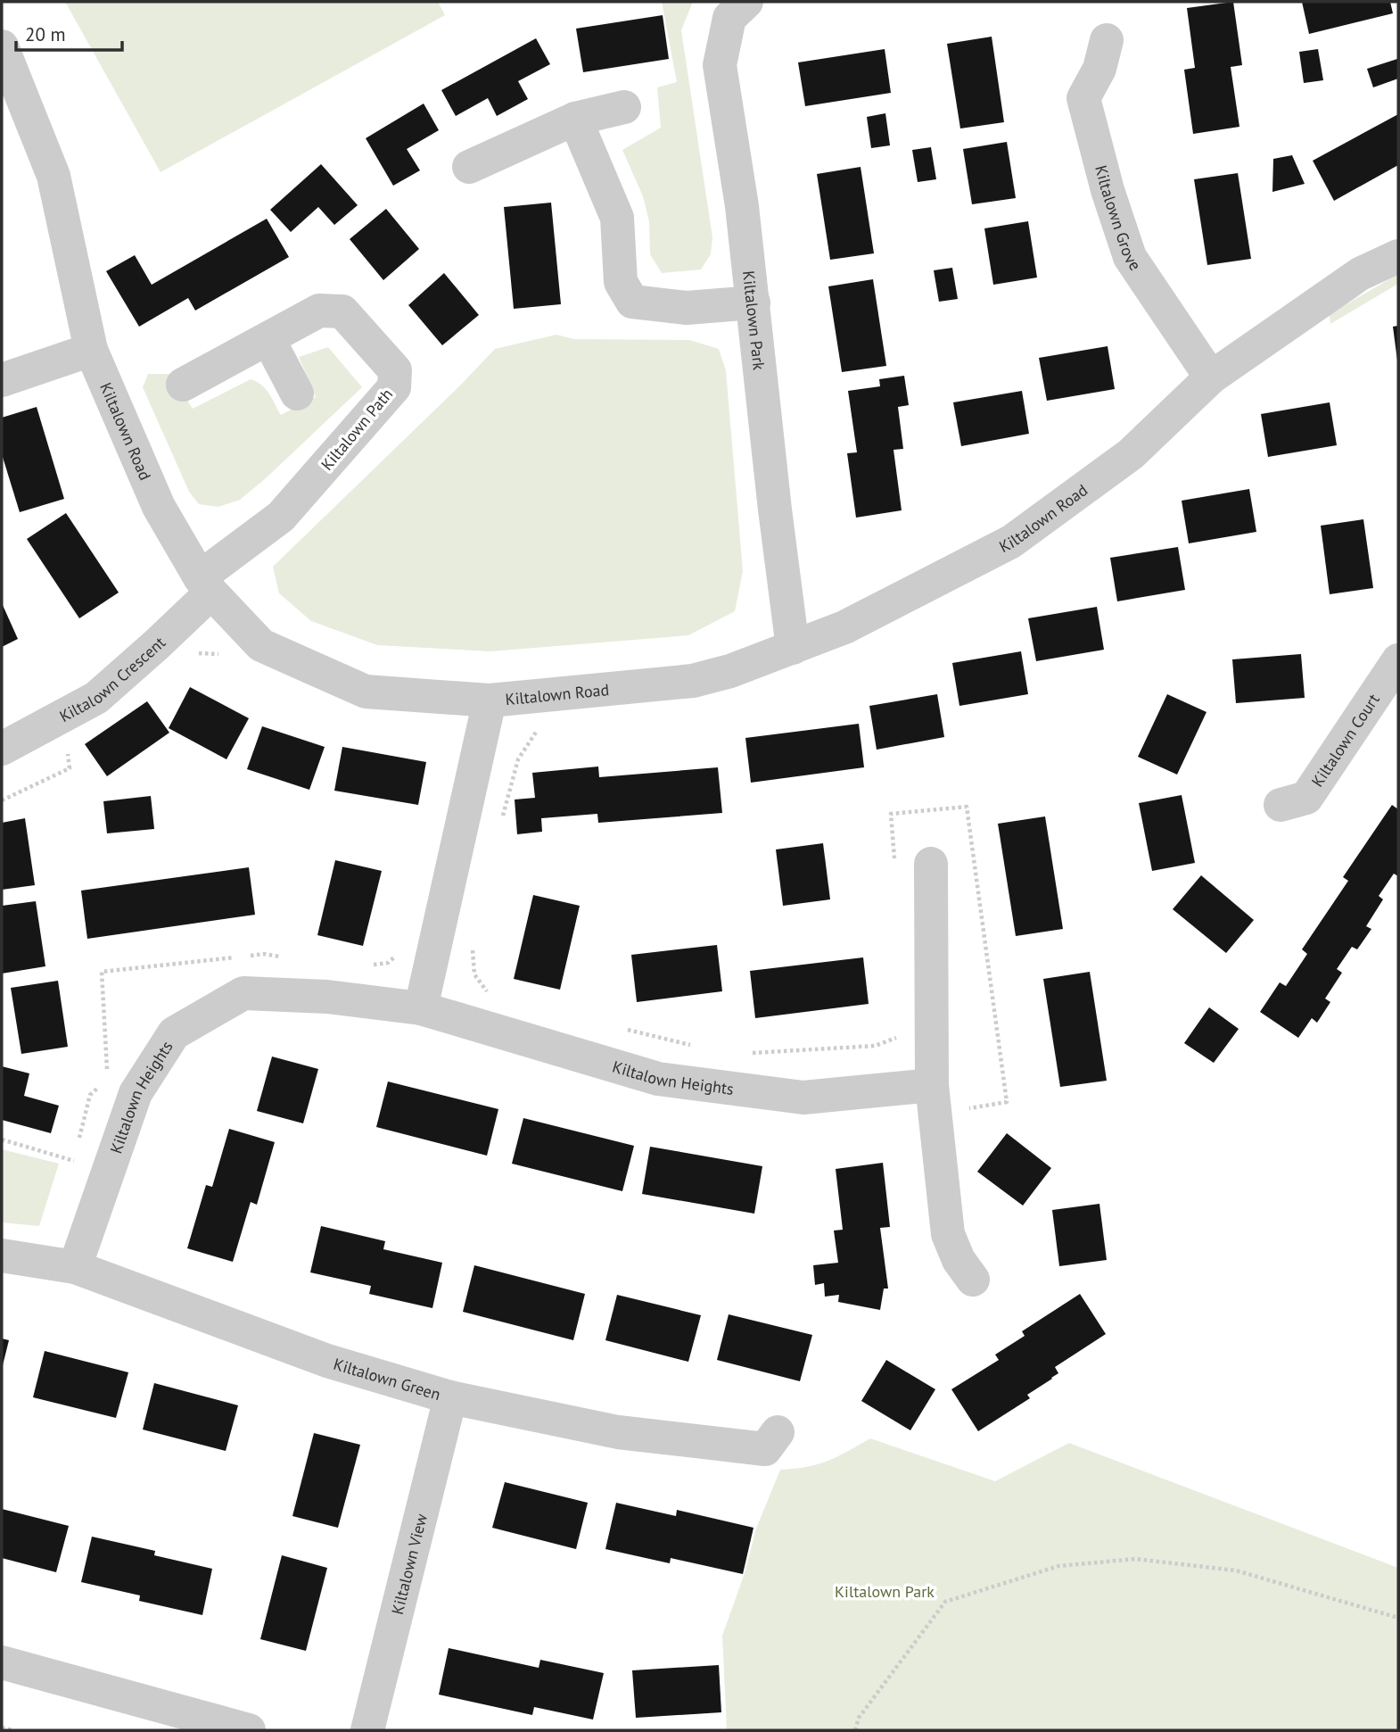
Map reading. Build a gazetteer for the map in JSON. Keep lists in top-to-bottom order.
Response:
{
  "streets": {
    "street": [
      "Kiltalown Grove",
      "Kiltalown Park",
      "Kiltalown Path",
      "Kiltalown Road",
      "Kiltalown Crescent",
      "Kiltalown Court",
      "Kiltalown Heights",
      "Kiltalown Green",
      "Kiltalown View"
    ]
  },
  "crossings": [
    ["Kiltalown Grove", "Kiltalown Road"],
    ["Kiltalown Park", "Kiltalown Road"],
    ["Kiltalown Path", "Kiltalown Road"],
    ["Kiltalown Path", "Kiltalown Crescent"],
    ["Kiltalown Road", "Kiltalown Crescent"],
    ["Kiltalown Heights", "Kiltalown Green"],
    ["Kiltalown Green", "Kiltalown View"]
  ],
  "parks": ["Kiltalown Park"],
  "scale_bar": "20 m"
}
